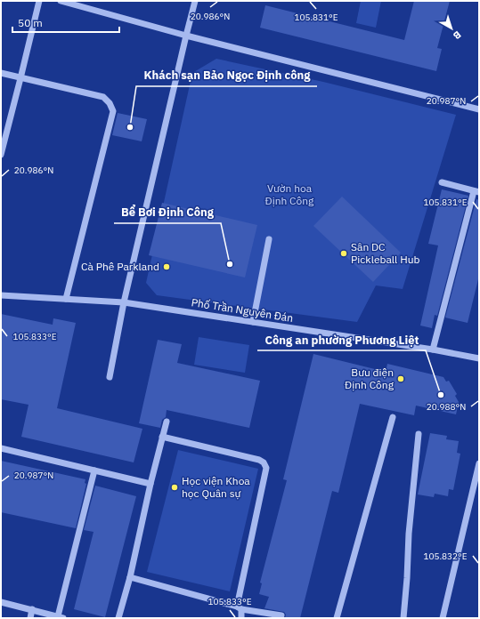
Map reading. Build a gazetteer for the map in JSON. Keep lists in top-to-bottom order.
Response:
{
  "streets": {
    "street": ["Phố Trần Nguyên Đán"]
  },
  "parks": ["Vườn hoa Định Công"],
  "places": [
    "Khách sạn Bảo Ngọc Định công",
    "Sân DC Pickleball Hub",
    "Bể Bơi Định Công",
    "Cà Phê Parkland",
    "Bưu điện Định Công",
    "Công an phường Phương Liệt",
    "Học viện Khoa học Quân sự"
  ],
  "scale_bar": "50 m",
  "north": "bottom right",
  "coordinates": [
    "20.986°N",
    "105.831°E",
    "20.987°N",
    "105.833°E",
    "20.988°N",
    "105.832°E"
  ]
}
